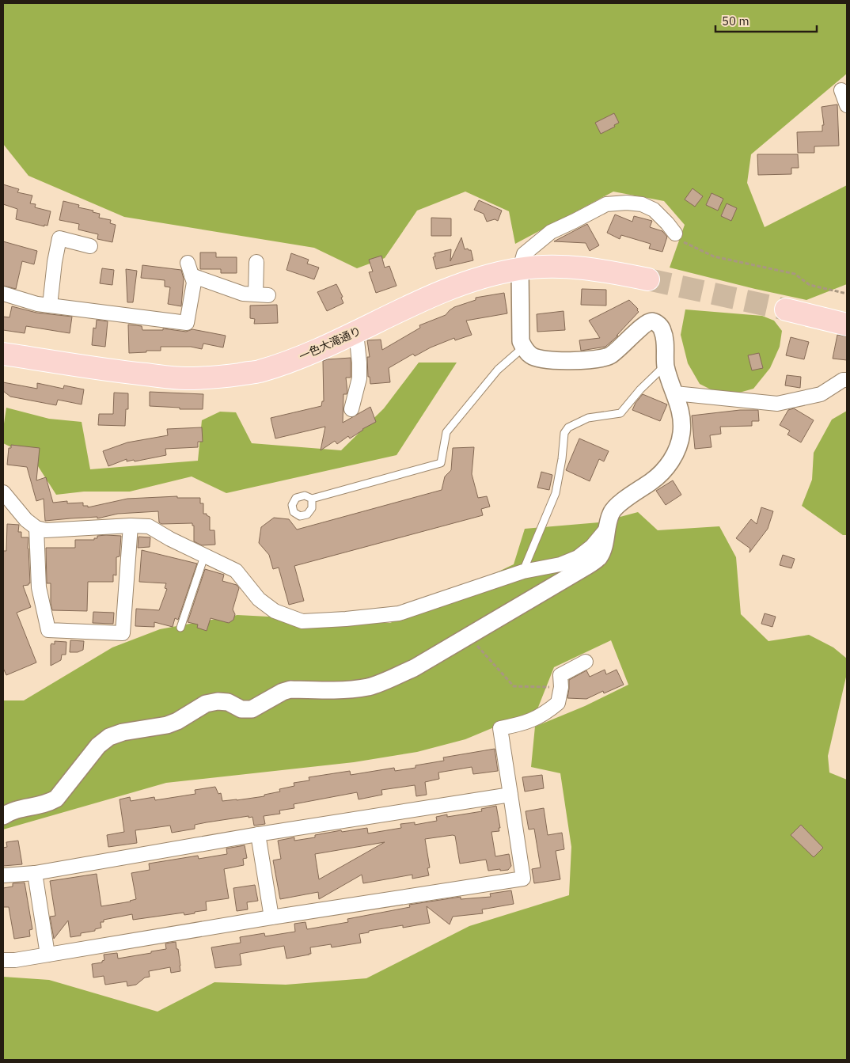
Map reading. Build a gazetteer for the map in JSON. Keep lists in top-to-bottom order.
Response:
{
  "streets": {
    "main road": ["一色大滝通り"]
  },
  "scale_bar": "50 m"
}
